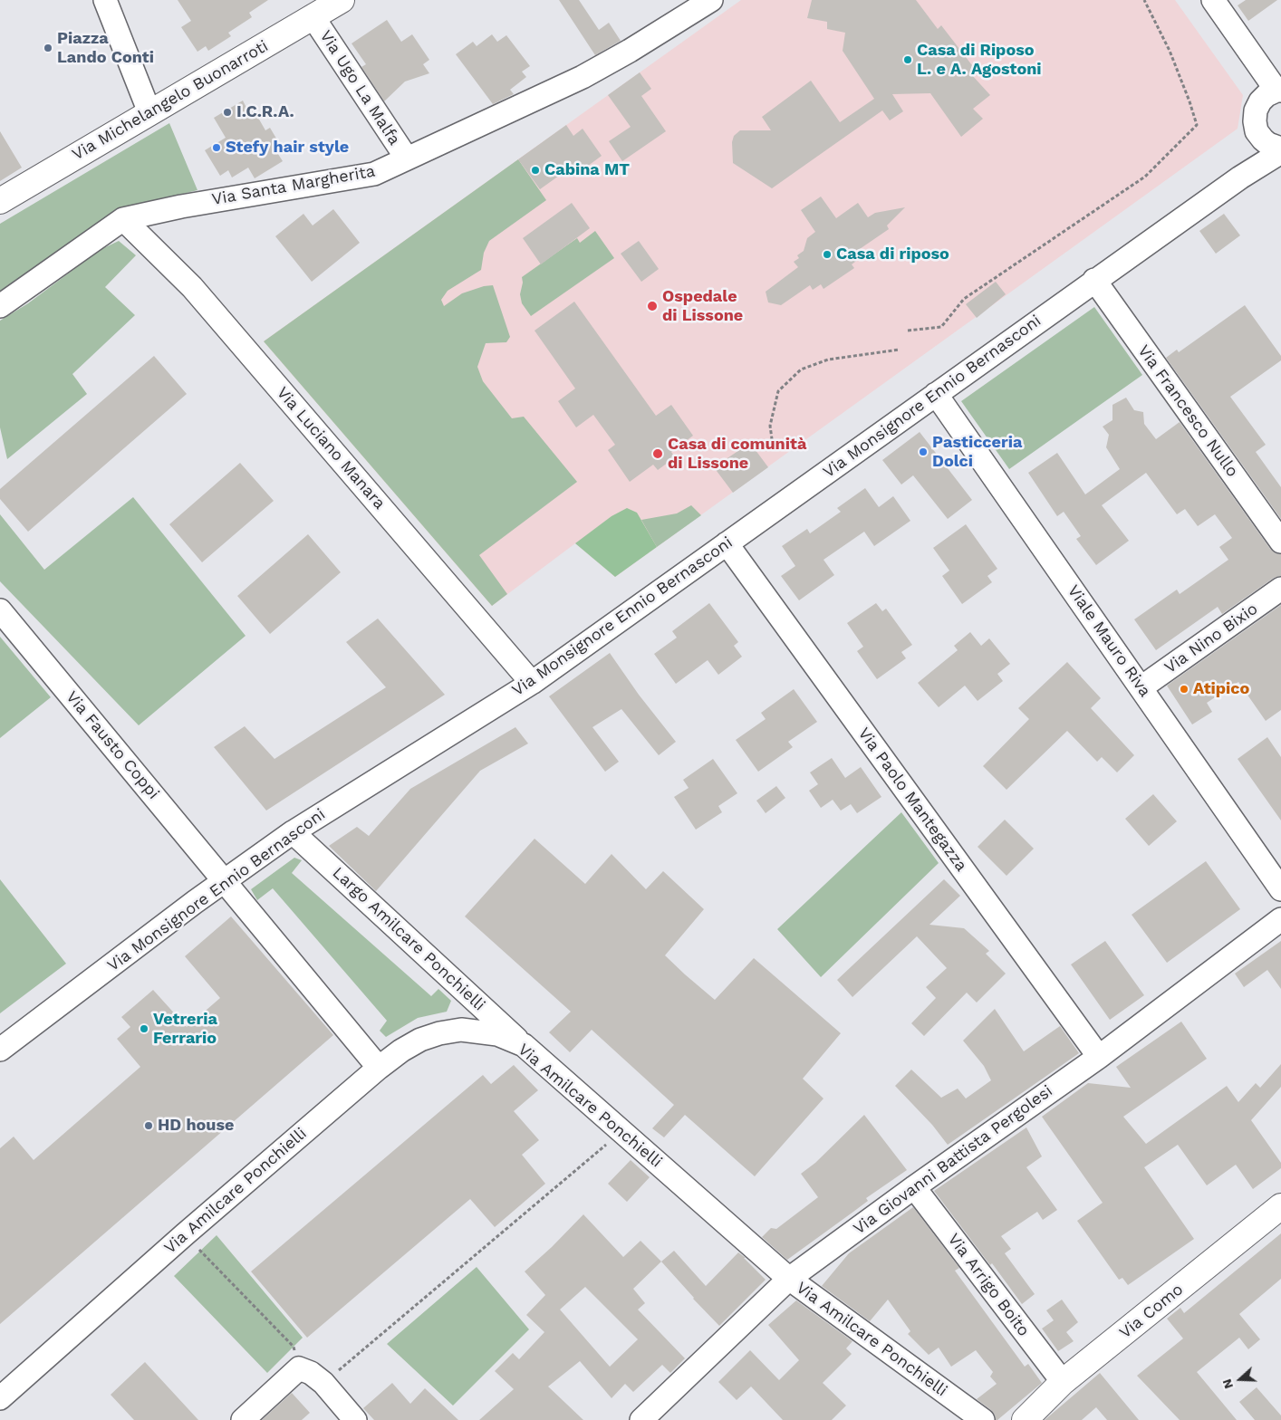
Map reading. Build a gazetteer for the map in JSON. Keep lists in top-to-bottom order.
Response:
{
  "streets": {
    "street": [
      "Via Ugo La Malfa",
      "Via Michelangelo Buonarroti",
      "Via Santa Margherita",
      "Via Monsignore Ennio Bernasconi",
      "Via Francesco Nullo",
      "Via Luciano Manara",
      "Via Nino Bixio",
      "Viale Mauro Riva",
      "Via Fausto Coppi",
      "Via Paolo Mantegazza",
      "Largo Amilcare Ponchielli",
      "Via Amilcare Ponchielli",
      "Via Giovanni Battista Pergolesi",
      "Via Arrigo Boito",
      "Via Como"
    ]
  },
  "crossings": [
    ["Via Ugo La Malfa", "Via Michelangelo Buonarroti"],
    ["Via Ugo La Malfa", "Via Santa Margherita"],
    ["Via Santa Margherita", "Via Luciano Manara"],
    ["Via Monsignore Ennio Bernasconi", "Via Francesco Nullo"],
    ["Via Monsignore Ennio Bernasconi", "Via Luciano Manara"],
    ["Via Monsignore Ennio Bernasconi", "Viale Mauro Riva"],
    ["Via Monsignore Ennio Bernasconi", "Via Fausto Coppi"],
    ["Via Monsignore Ennio Bernasconi", "Via Paolo Mantegazza"],
    ["Via Monsignore Ennio Bernasconi", "Largo Amilcare Ponchielli"],
    ["Via Nino Bixio", "Viale Mauro Riva"],
    ["Via Paolo Mantegazza", "Via Giovanni Battista Pergolesi"],
    ["Largo Amilcare Ponchielli", "Via Amilcare Ponchielli"],
    ["Via Amilcare Ponchielli", "Via Giovanni Battista Pergolesi"],
    ["Via Giovanni Battista Pergolesi", "Via Arrigo Boito"],
    ["Via Arrigo Boito", "Via Como"]
  ],
  "places": [
    "Piazza Lando Conti",
    "Casa di Riposo L. e A. Agostoni",
    "I.C.R.A.",
    "Stefy hair style",
    "Cabina MT",
    "Casa di riposo",
    "Ospedale di Lissone",
    "Pasticceria Dolci",
    "Casa di comunità di Lissone",
    "Atipico",
    "Vetreria Ferrario",
    "HD house"
  ],
  "north": "left"
}
